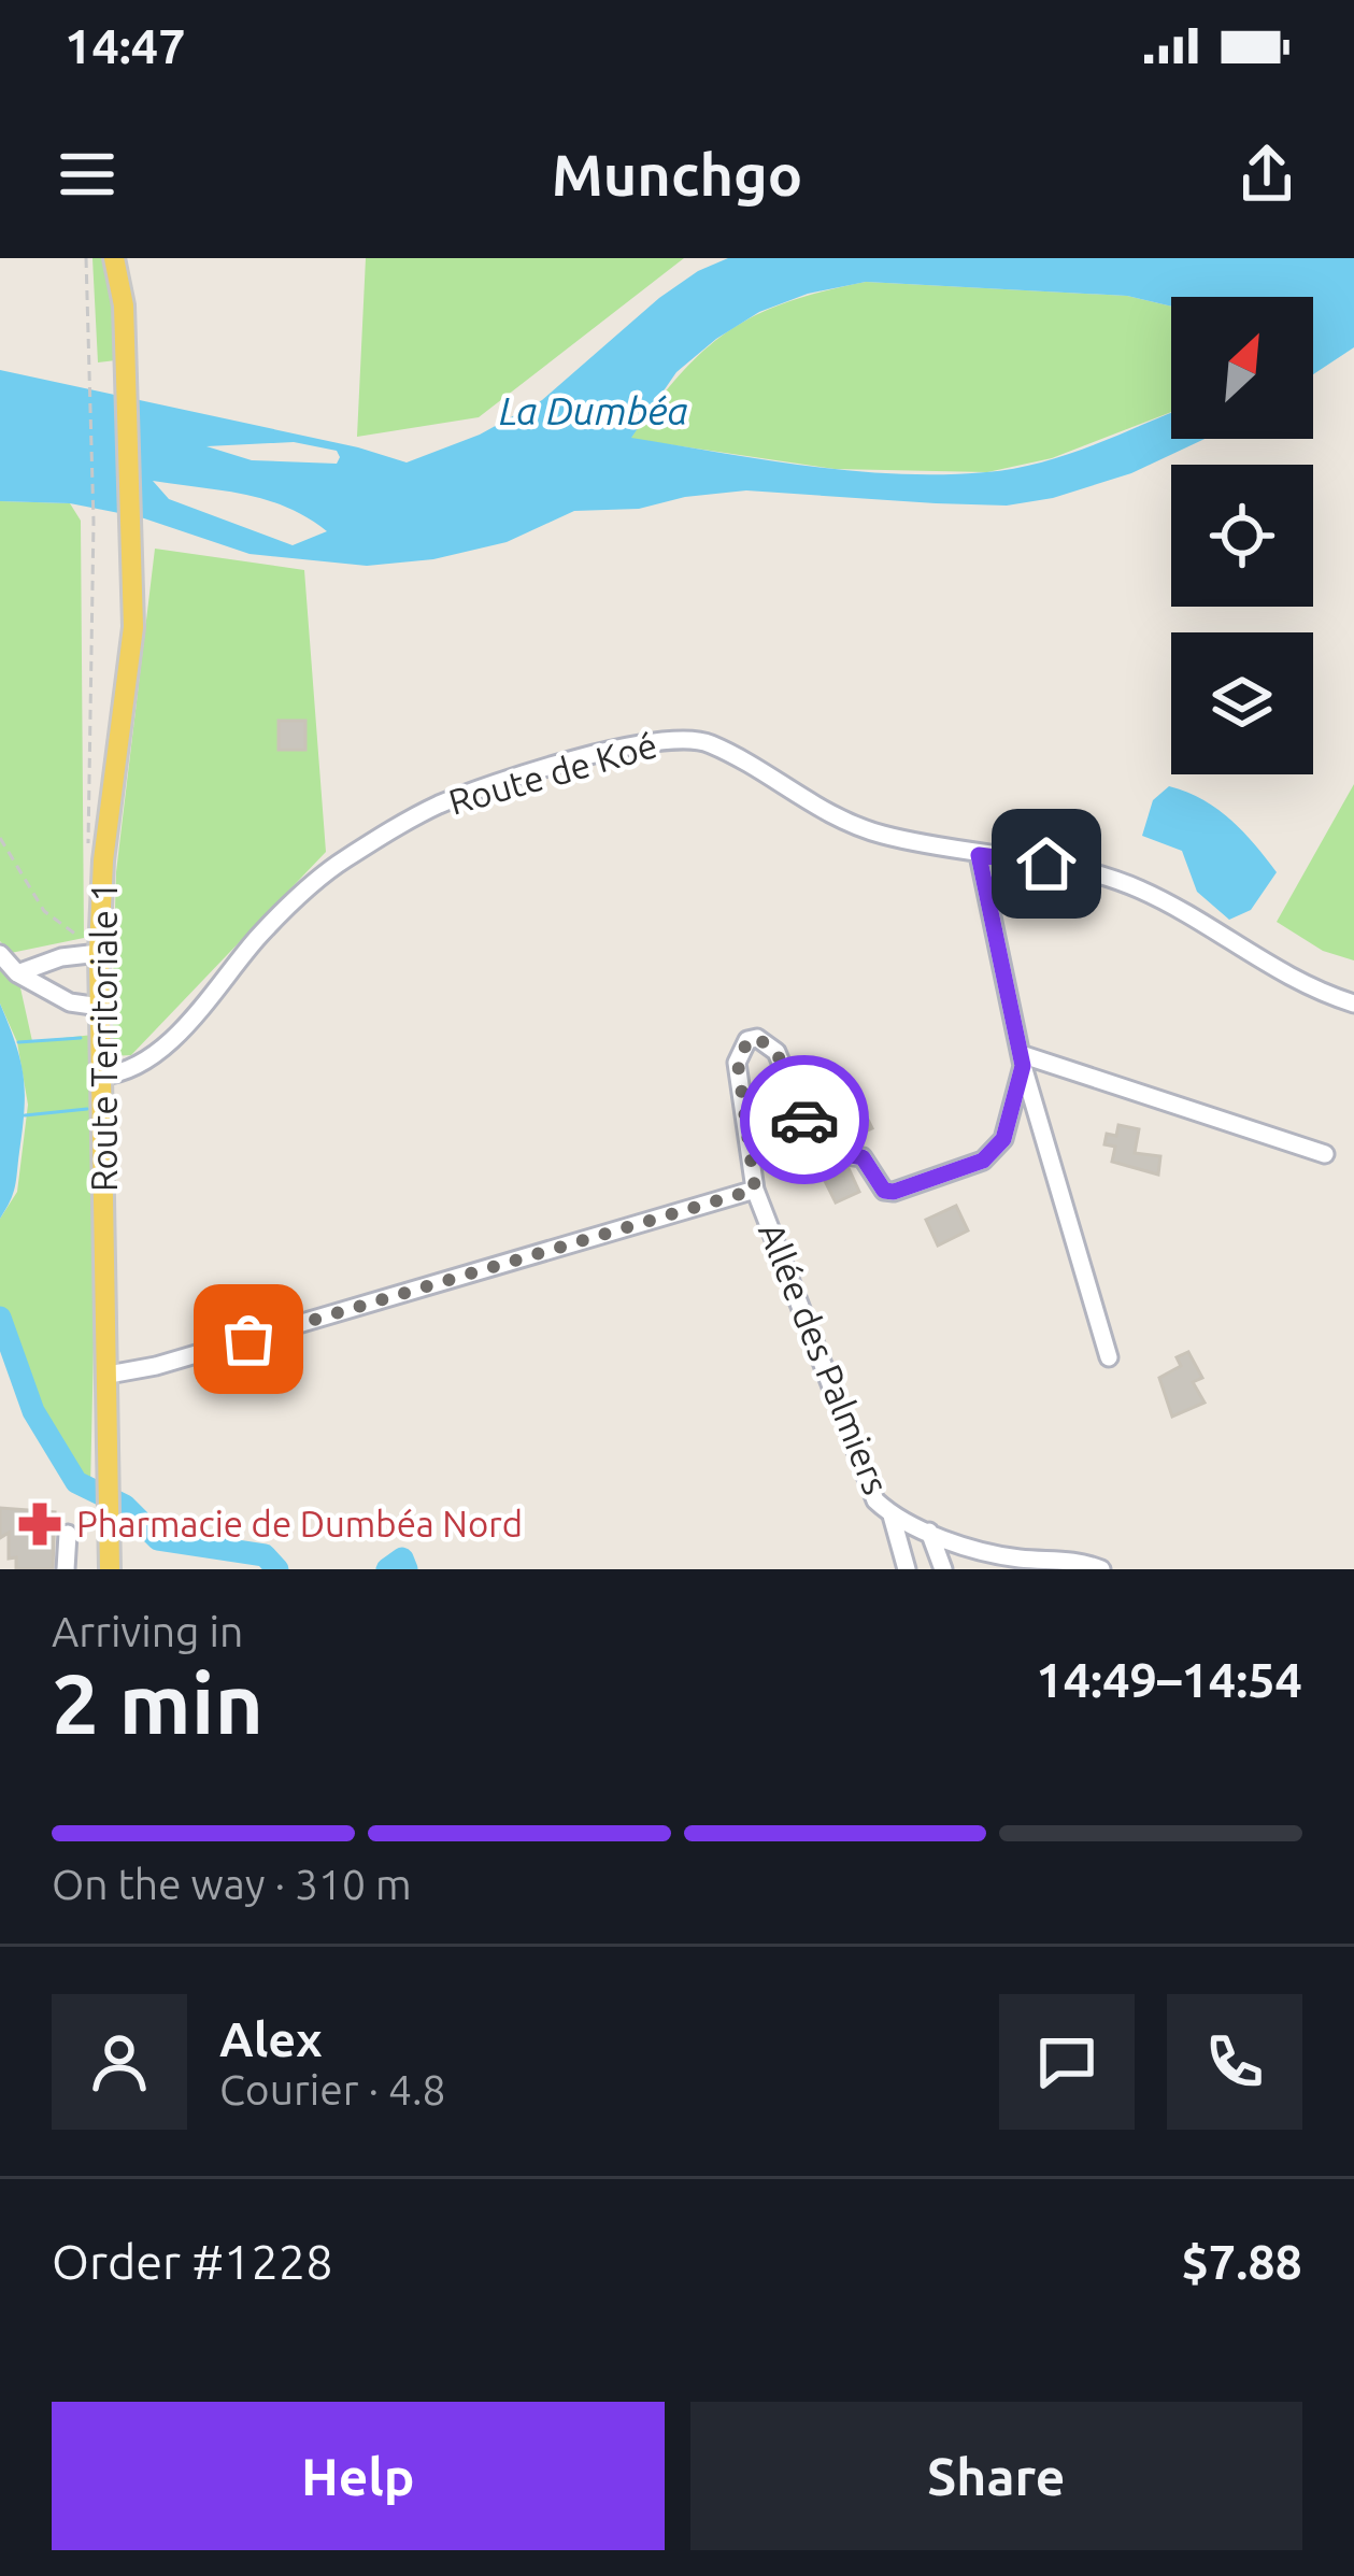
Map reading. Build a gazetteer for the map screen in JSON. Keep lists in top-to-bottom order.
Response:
{
  "streets": {
    "main road": ["Route Territoriale 1"],
    "street": ["Route de Koé", "Allée des Palmiers"]
  },
  "crossings": [
    ["Route de Koé", "Route Territoriale 1"],
    ["Route Territoriale 1", "Allée des Palmiers"]
  ],
  "water": ["La Dumbéa"],
  "places": {
    "pharmacy": ["Pharmacie de Dumbéa Nord"]
  },
  "north": "top right",
  "page": {
    "status": "14:47",
    "header": "Munchgo",
    "heading": ["2 min", "Arriving in", "14:49–14:54"],
    "panel": [
      "Alex",
      "Courier · 4.8",
      "Order #1228",
      "$7.88"
    ],
    "bar": "On the way · 310 m",
    "buttons": ["Help", "Share"]
  }
}
